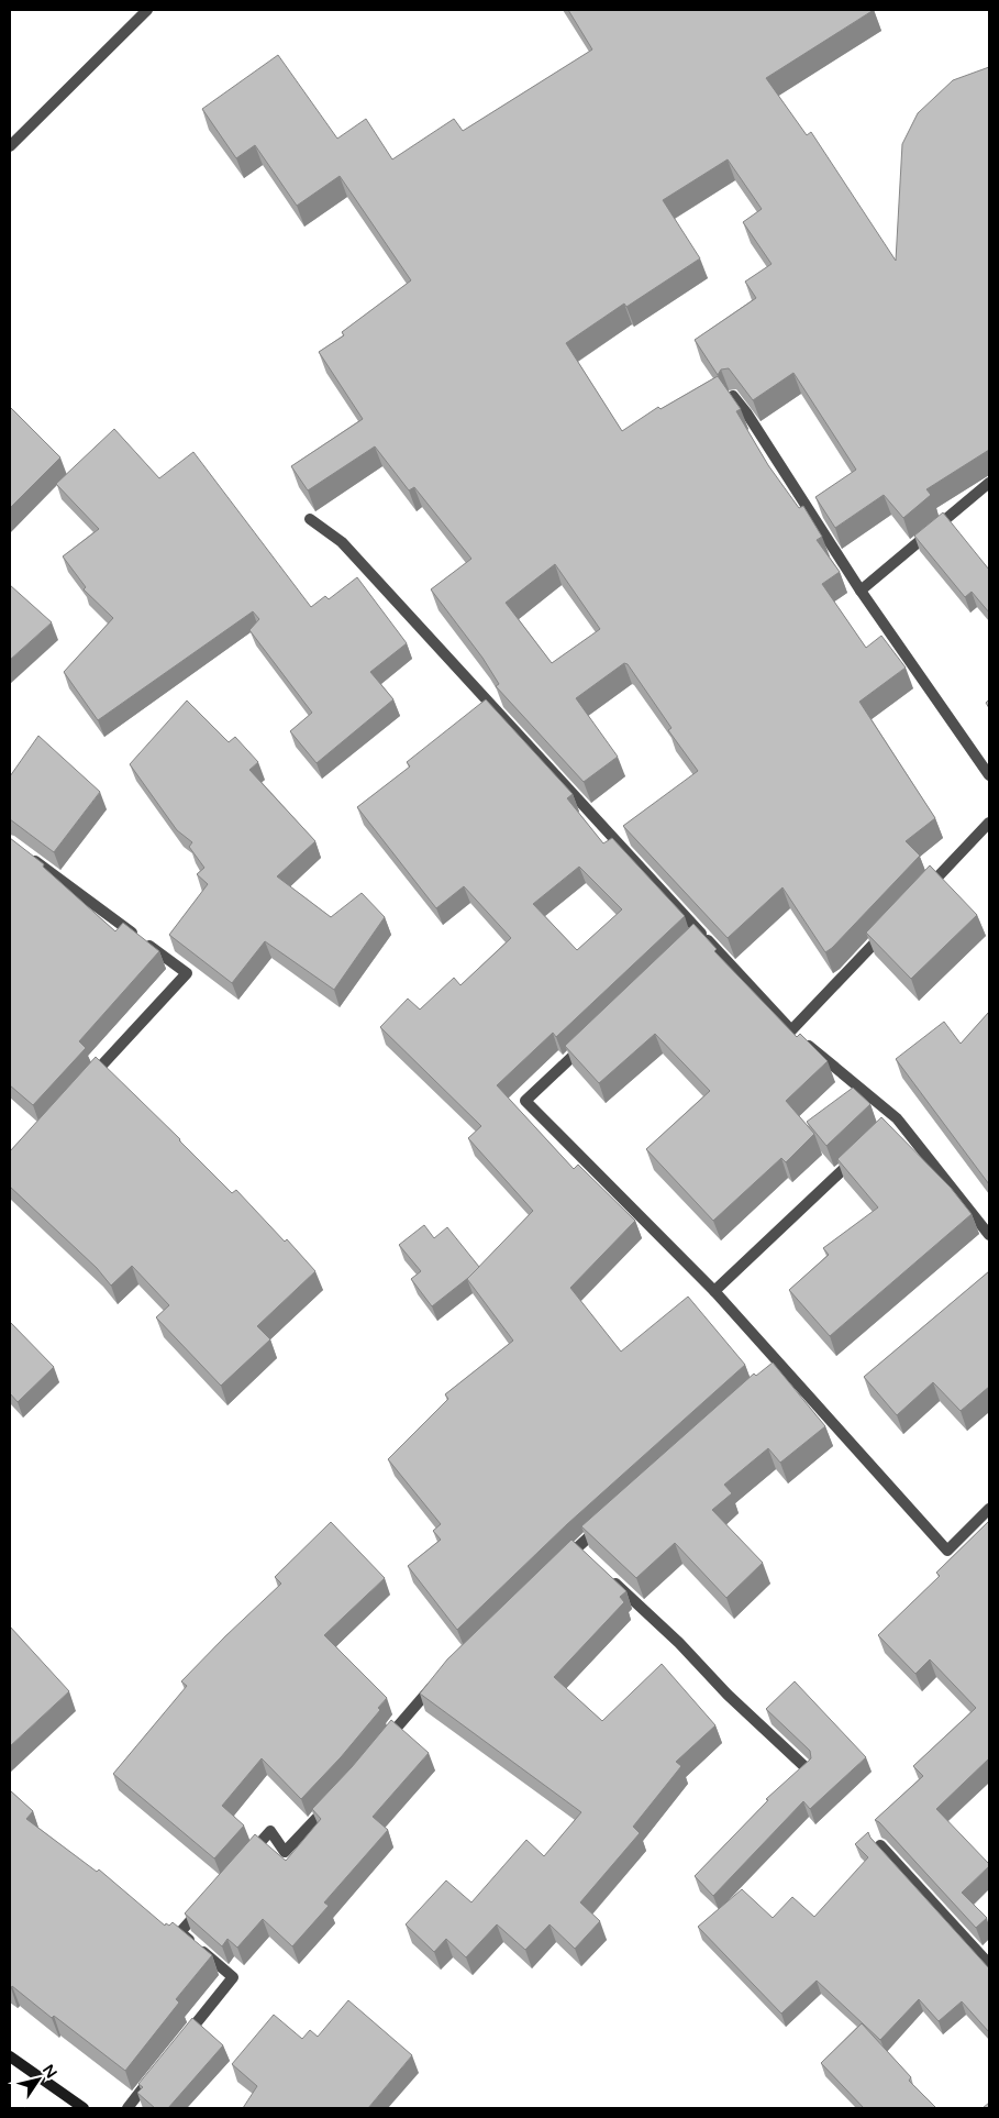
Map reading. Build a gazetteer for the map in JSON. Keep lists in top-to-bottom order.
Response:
{
  "north": "top right"
}
